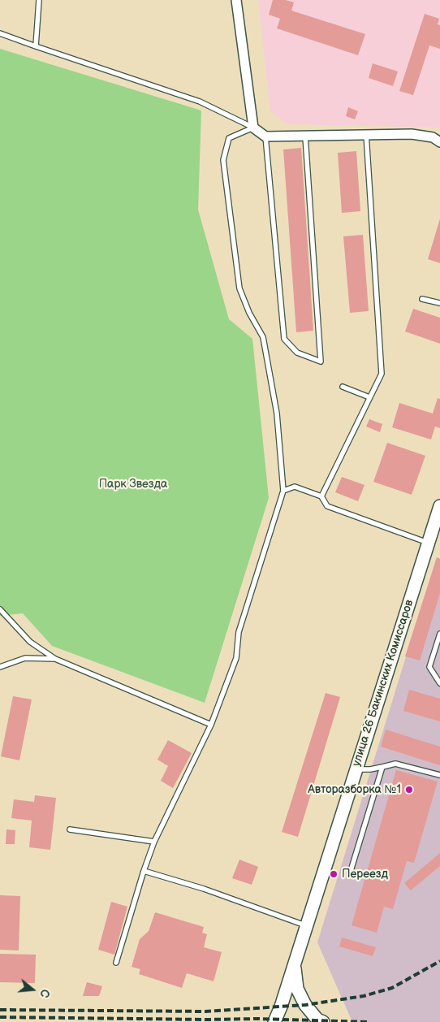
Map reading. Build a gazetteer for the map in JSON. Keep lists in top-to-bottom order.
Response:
{
  "streets": {
    "main road": ["улица 26 Бакинских Комиссаров"]
  },
  "parks": ["Парк Звезда"],
  "places": ["Авторазборка №1", "Переезд"],
  "north": "right"
}
